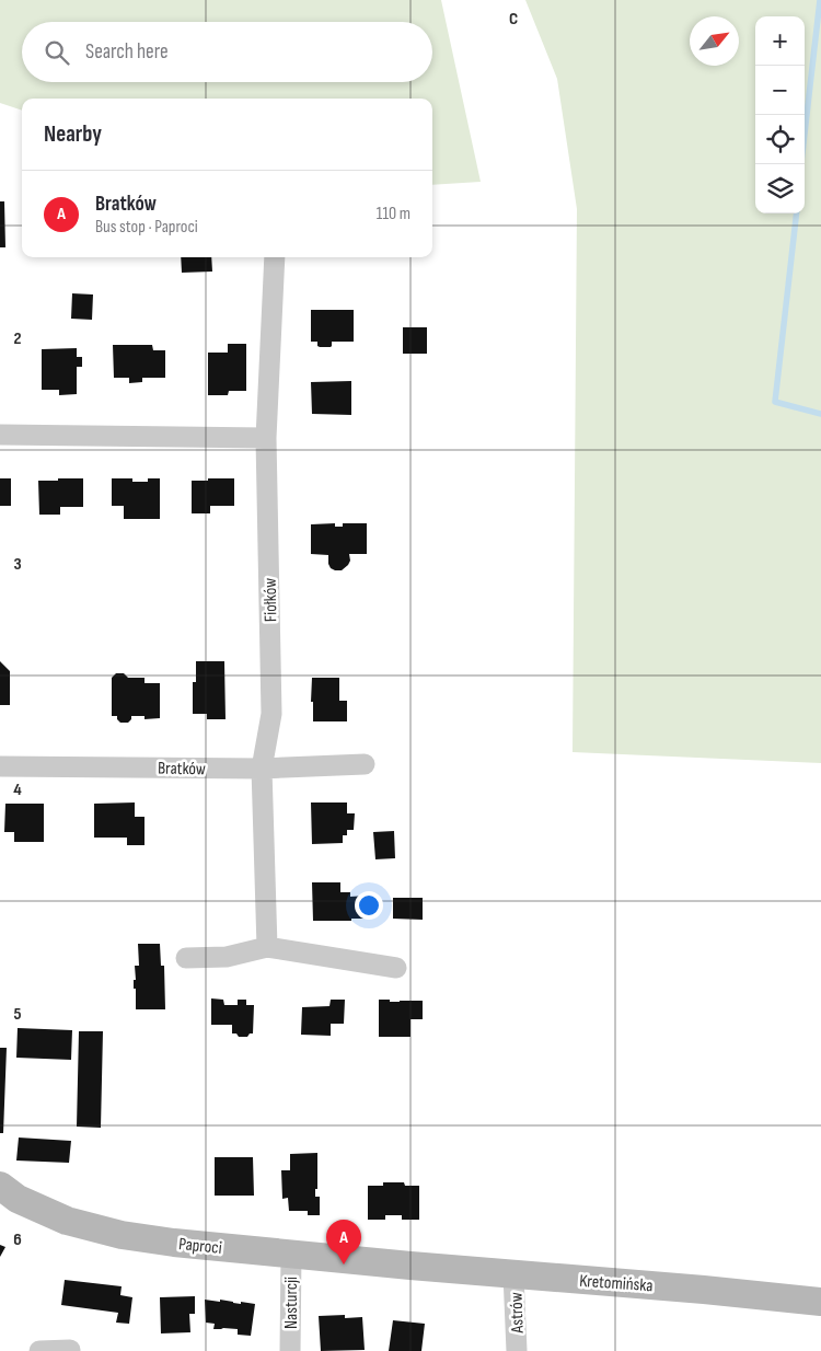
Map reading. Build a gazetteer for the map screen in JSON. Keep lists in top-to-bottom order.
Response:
{
  "streets": {
    "street": [
      "Fiołków",
      "Bratków",
      "Paproci",
      "Kretomińska",
      "Nasturcji",
      "Astrów"
    ]
  },
  "crossings": [
    ["Fiołków", "Bratków"],
    ["Paproci", "Kretomińska"],
    ["Paproci", "Nasturcji"],
    ["Kretomińska", "Astrów"]
  ],
  "north": "top right",
  "page": {
    "map_buttons": ["+", "−"],
    "search": "Search here",
    "heading": "Nearby",
    "list": [
      {
        "mark": "A",
        "name": "Bratków",
        "note": "Bus stop · Paproci",
        "value": "110 m"
      }
    ],
    "pins": "A"
  },
  "grid": {
    "columns": ["C"],
    "rows": [
      "2",
      "3",
      "4",
      "5",
      "6"
    ]
  }
}
